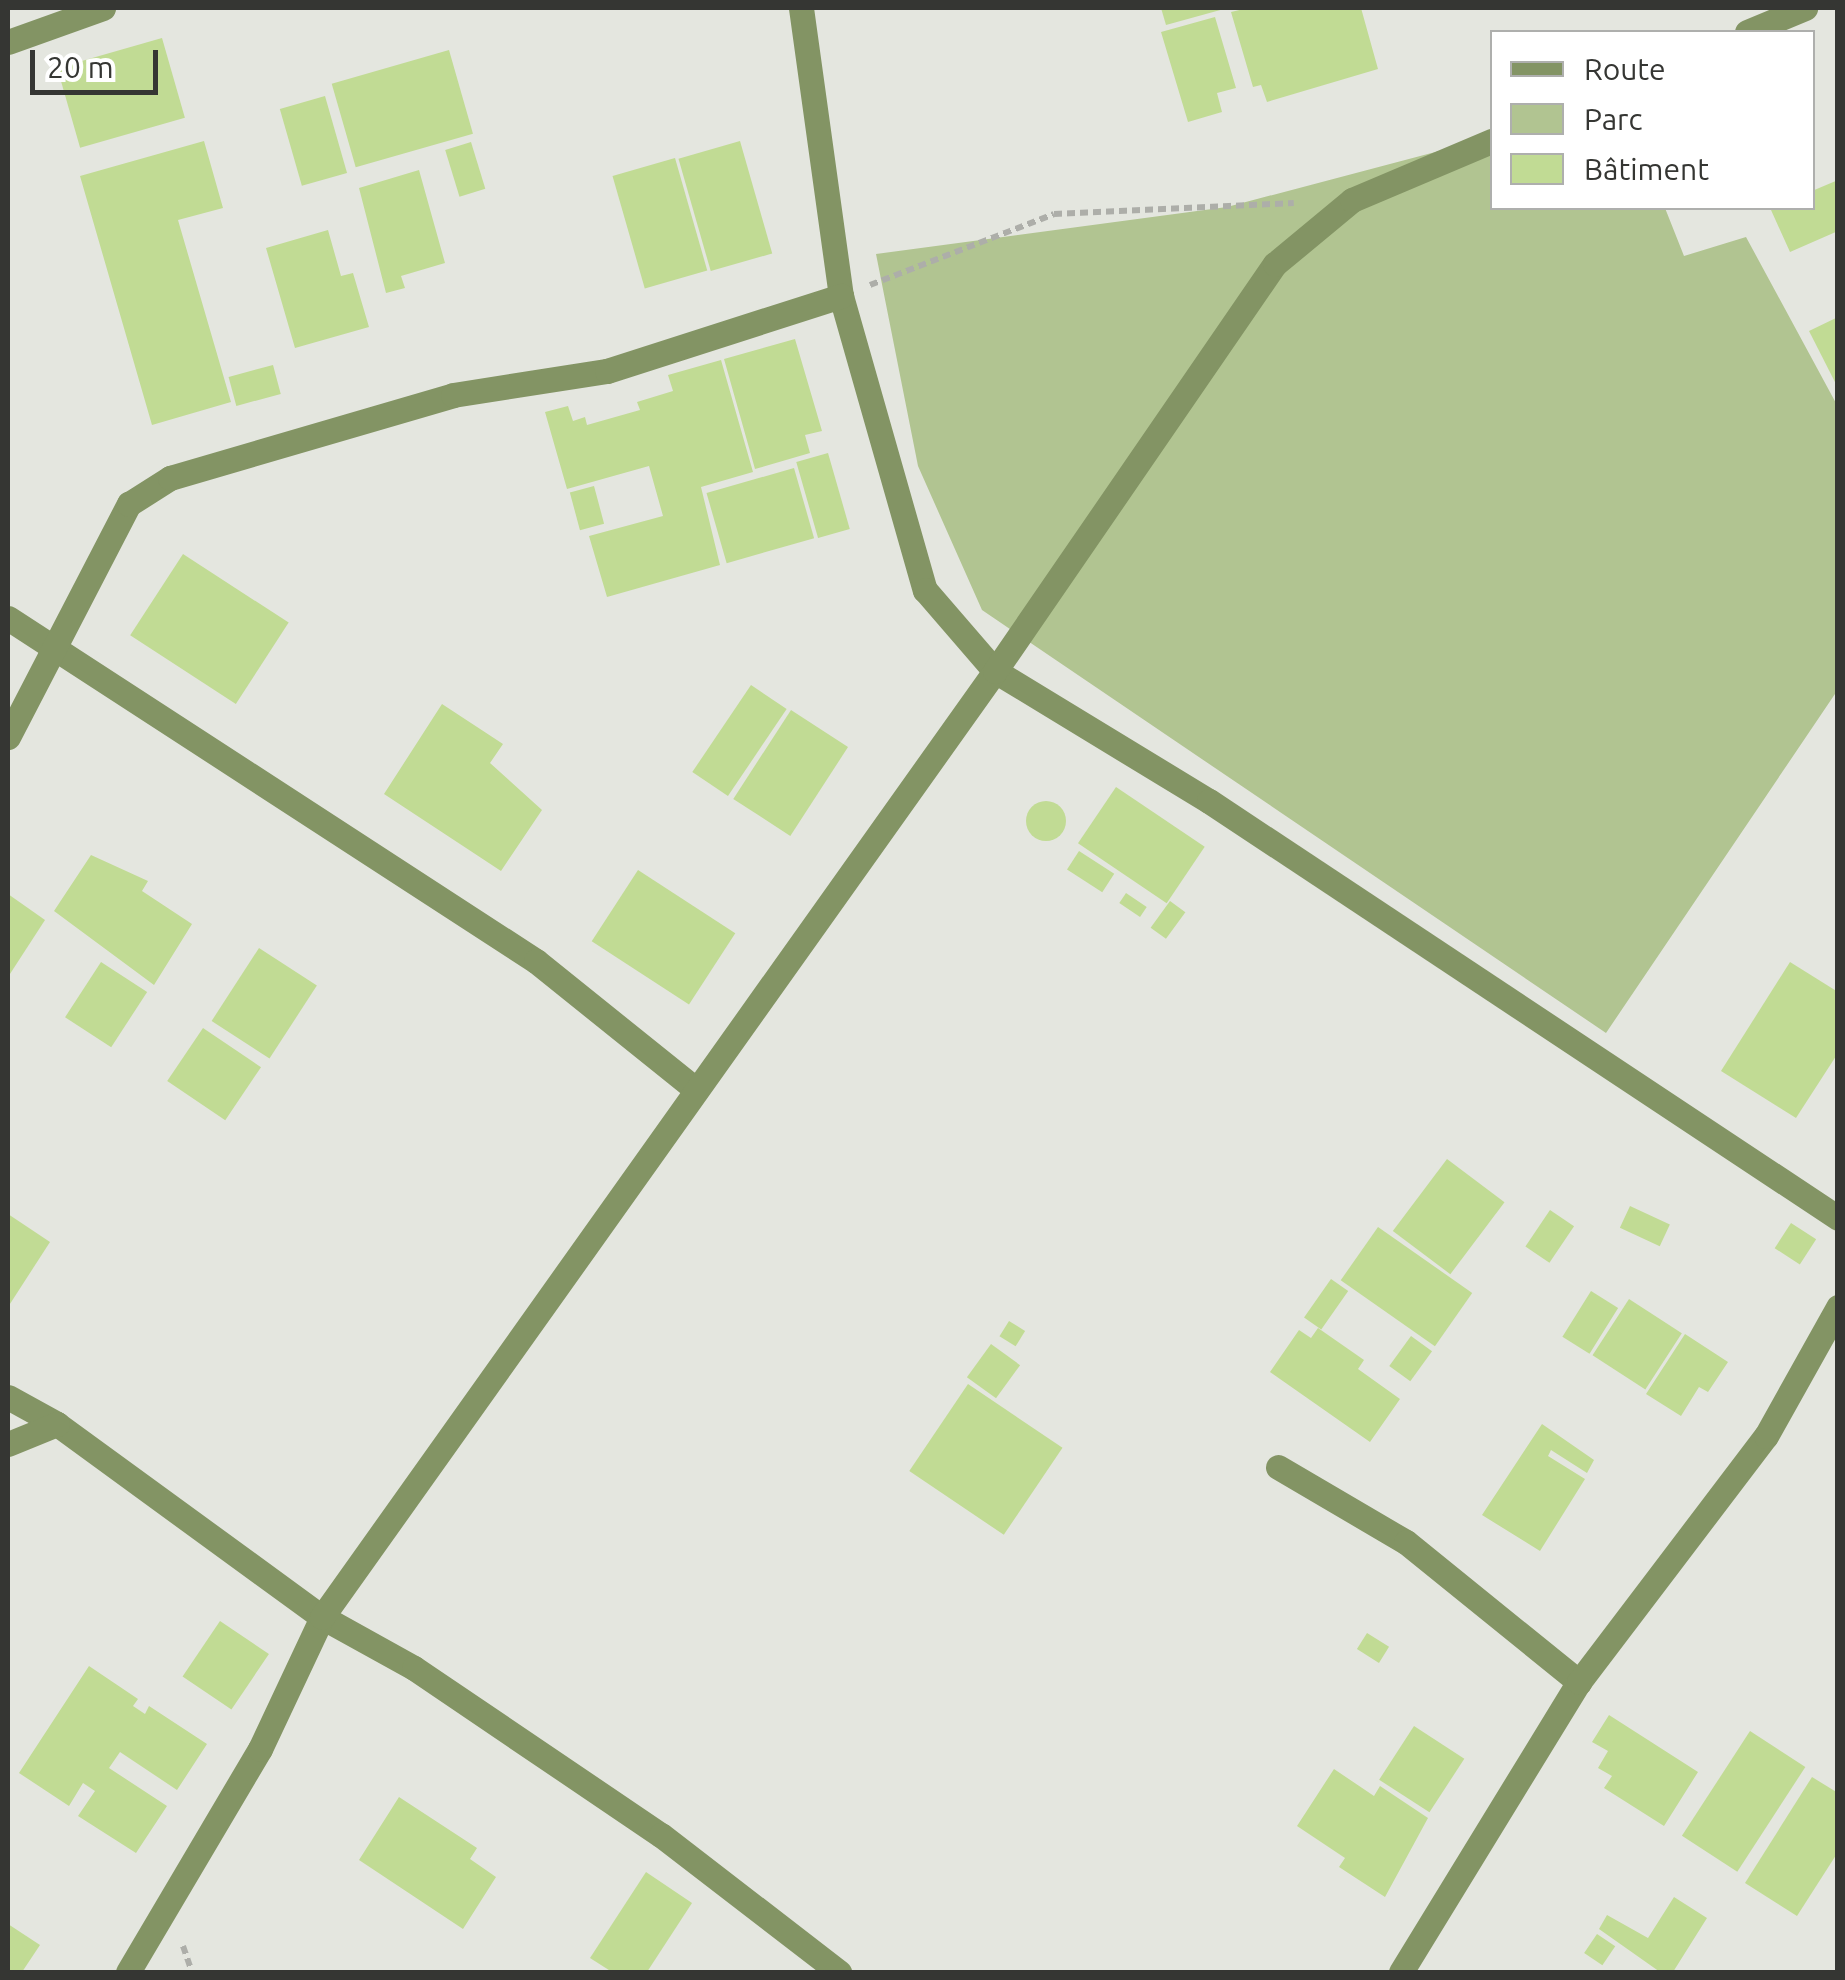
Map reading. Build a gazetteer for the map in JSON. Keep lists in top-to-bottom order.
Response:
{
  "legend": ["Route", "Parc", "Bâtiment"],
  "scale_bar": "20 m"
}
